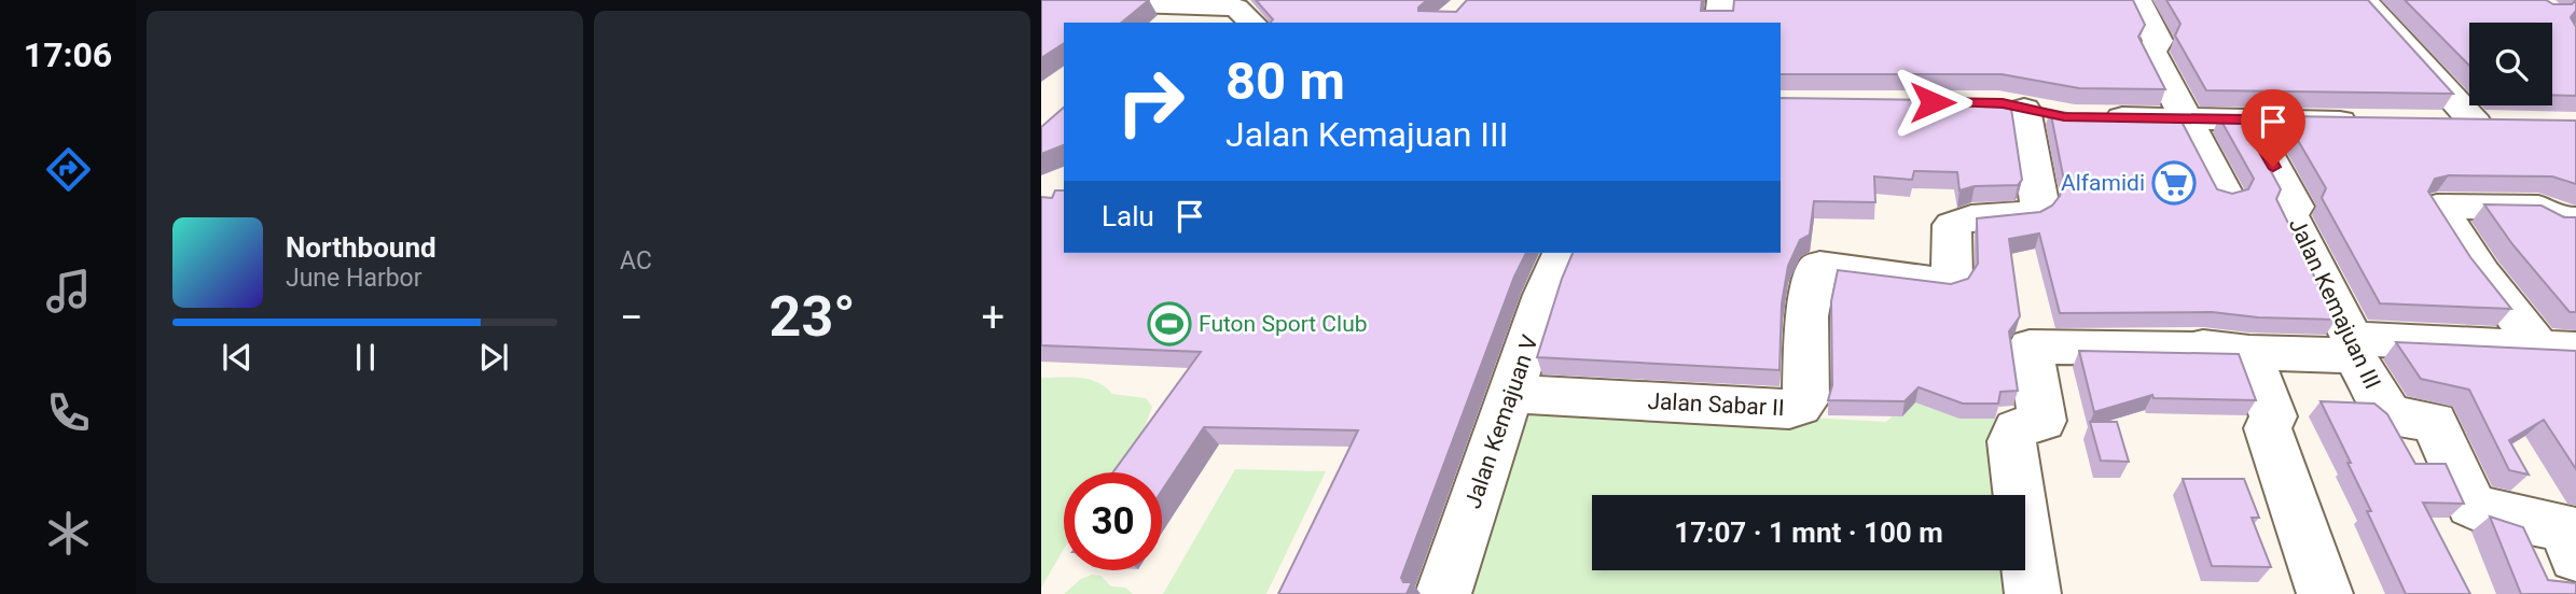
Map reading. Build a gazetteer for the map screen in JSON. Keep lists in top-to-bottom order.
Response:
{
  "streets": {
    "street": ["Jalan Kemajuan III", "Jalan Sabar II", "Jalan Kemajuan V"]
  },
  "crossings": [
    ["Jalan Sabar II", "Jalan Kemajuan V"]
  ],
  "places": {
    "supermarket": ["Alfamidi"],
    "sports": ["Futon Sport Club"]
  },
  "page": {
    "tabs": "17:06",
    "tile": "AC",
    "turn": ["80 m", "Jalan Kemajuan III"],
    "then": "Lalu",
    "song": ["Northbound", "June Harbor"],
    "heat": ["−", "23°", "+"],
    "limit": "30",
    "trip": "17:07 · 1 mnt · 100 m"
  }
}
